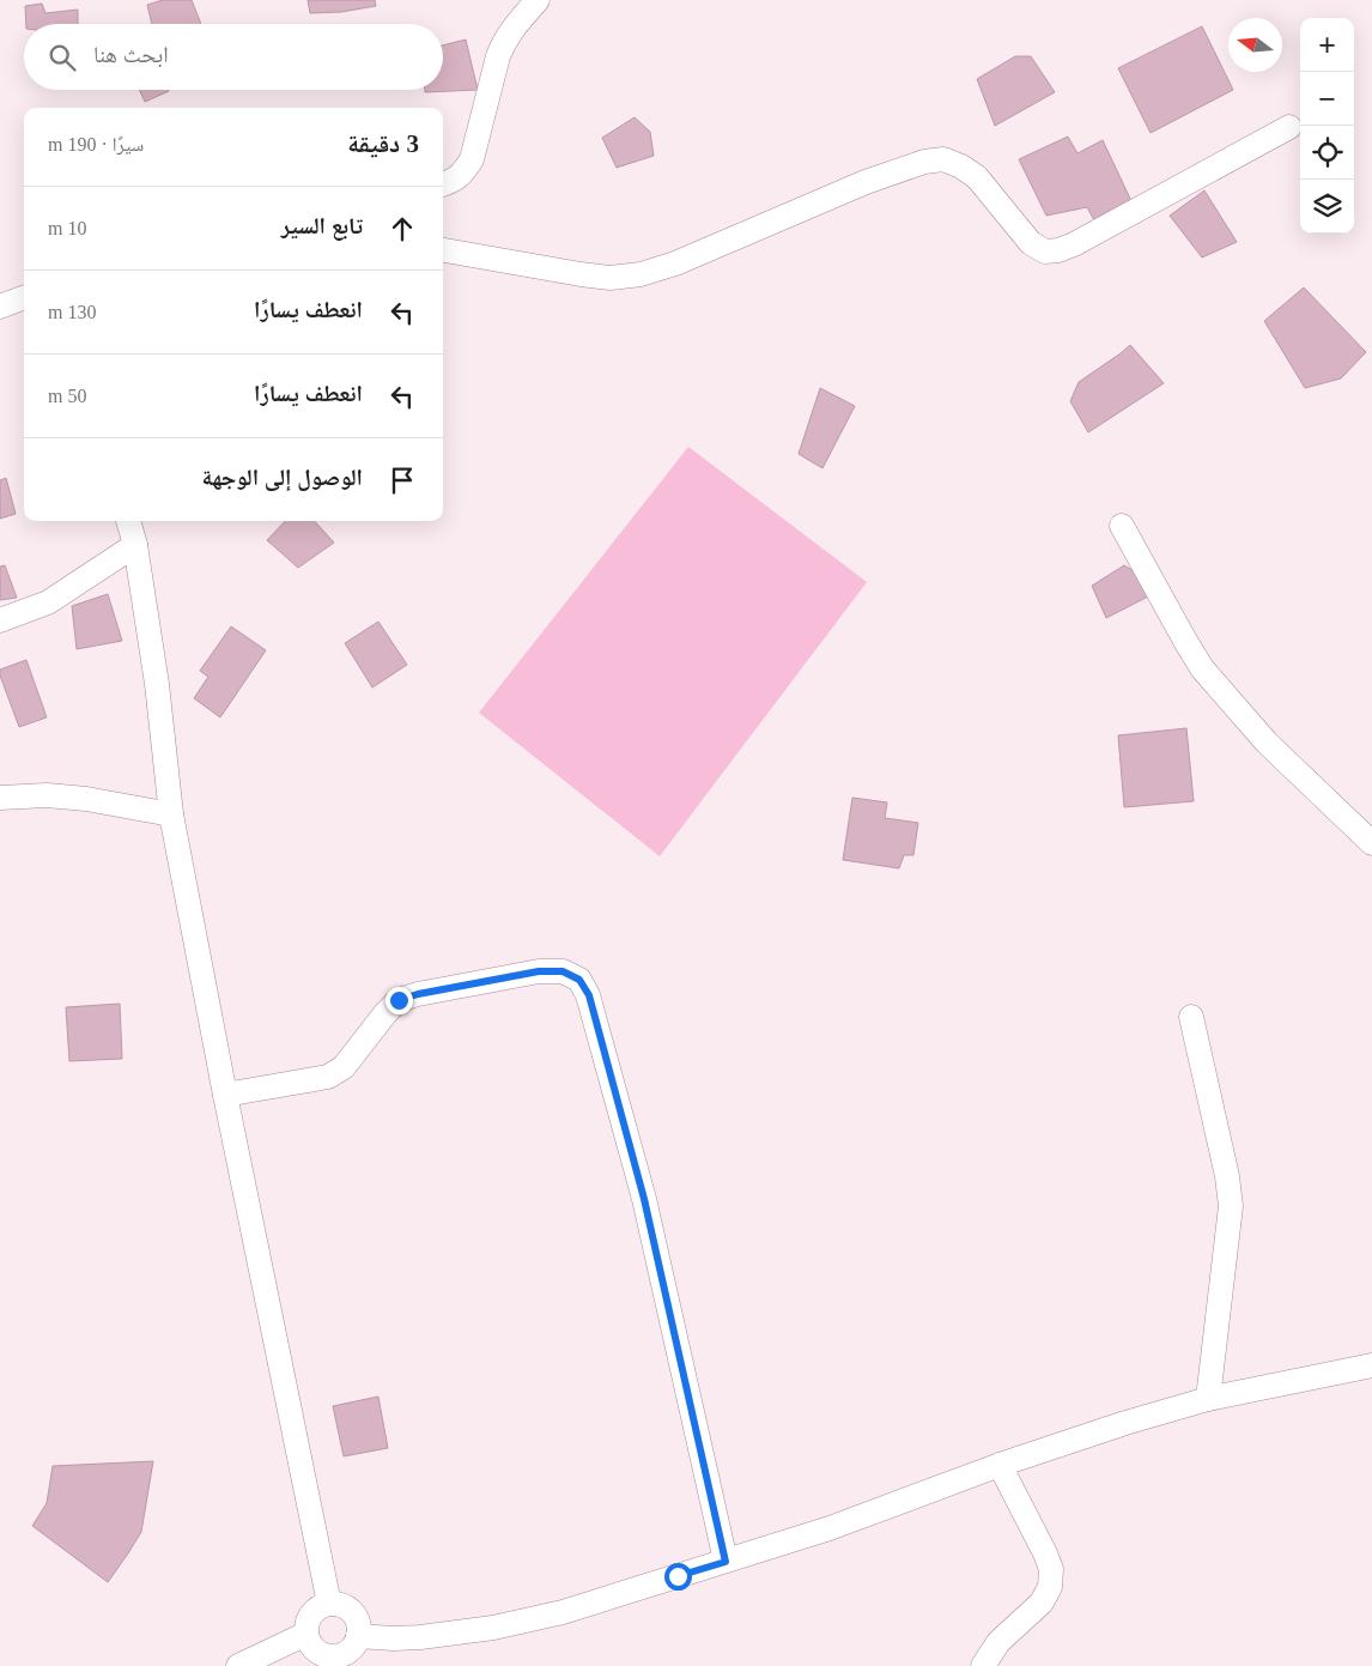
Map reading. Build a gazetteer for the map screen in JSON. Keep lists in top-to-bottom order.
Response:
{
  "north": "left",
  "page": {
    "map_buttons": ["+", "−"],
    "search": "ابحث هنا",
    "heading": ["3 دقيقة", "سيرًا · 190 m"],
    "list": [
      ["تابع السير", "10 m"],
      ["انعطف يسارًا", "130 m"],
      ["انعطف يسارًا", "50 m"],
      "الوصول إلى الوجهة"
    ]
  }
}
